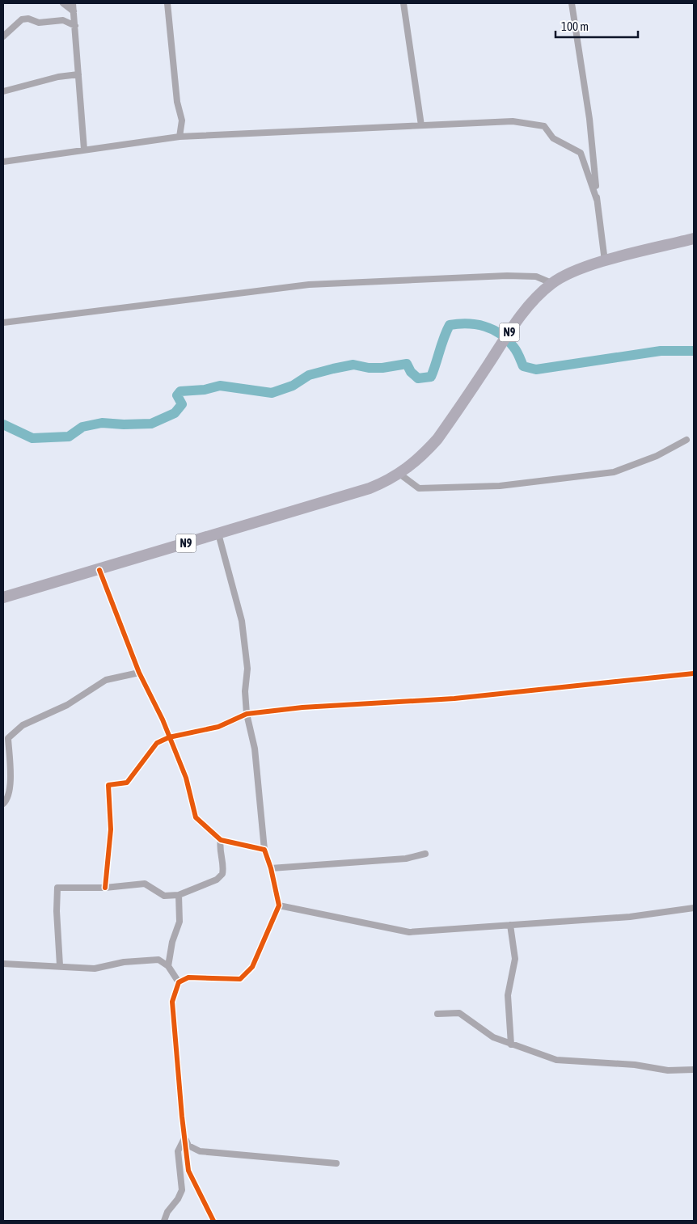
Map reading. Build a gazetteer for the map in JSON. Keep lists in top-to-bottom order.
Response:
{
  "streets": {
    "highway": ["N9"]
  },
  "scale_bar": "100 m"
}
